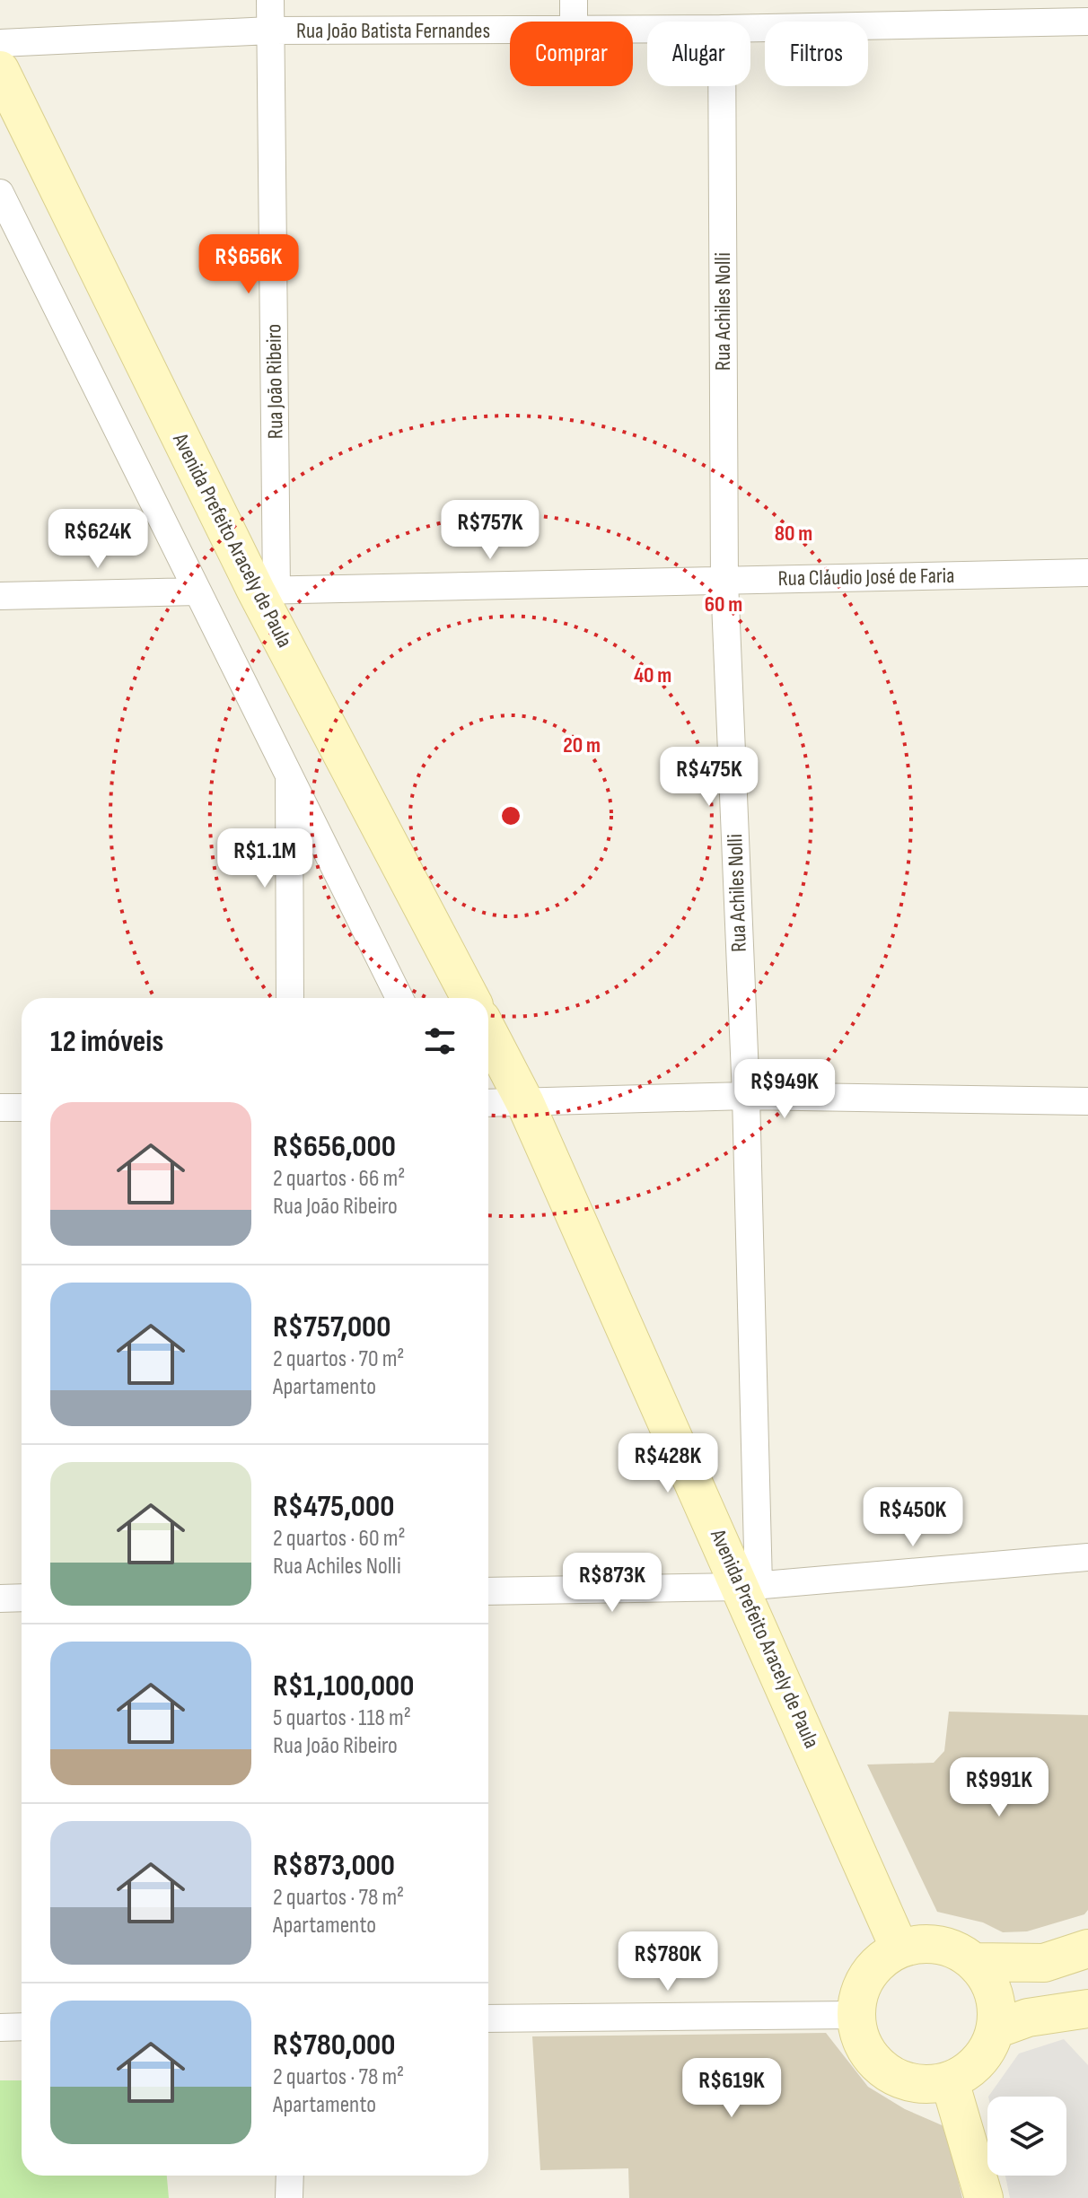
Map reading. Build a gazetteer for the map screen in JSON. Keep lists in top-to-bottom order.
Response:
{
  "streets": {
    "main road": ["Avenida Prefeito Aracely de Paula"],
    "street": [
      "Rua João Batista Fernandes",
      "Rua Achiles Nolli",
      "Rua João Ribeiro",
      "Rua Cláudio José de Faria"
    ]
  },
  "crossings": [
    ["Rua João Batista Fernandes", "Rua João Ribeiro"],
    ["Rua Achiles Nolli", "Avenida Prefeito Aracely de Paula"],
    ["Rua Achiles Nolli", "Rua Cláudio José de Faria"],
    ["Rua João Ribeiro", "Avenida Prefeito Aracely de Paula"],
    ["Rua João Ribeiro", "Rua Cláudio José de Faria"],
    ["Avenida Prefeito Aracely de Paula", "Rua Cláudio José de Faria"]
  ],
  "page": {
    "chip": ["Comprar", "Alugar", "Filtros"],
    "price": [
      "R$656K",
      "R$757K",
      "R$624K",
      "R$475K",
      "R$1.1M",
      "R$949K",
      "R$428K",
      "R$450K",
      "R$873K",
      "R$991K",
      "R$780K",
      "R$619K"
    ],
    "heading": "12 imóveis",
    "list": [
      {
        "name": "R$656,000",
        "note": "2 quartos · 66 m² · Rua João Ribeiro"
      },
      {
        "name": "R$757,000",
        "note": "2 quartos · 70 m² · Apartamento"
      },
      {
        "name": "R$475,000",
        "note": "2 quartos · 60 m² · Rua Achiles Nolli"
      },
      {
        "name": "R$1,100,000",
        "note": "5 quartos · 118 m² · Rua João Ribeiro"
      },
      {
        "name": "R$873,000",
        "note": "2 quartos · 78 m² · Apartamento"
      },
      {
        "name": "R$780,000",
        "note": "2 quartos · 78 m² · Apartamento"
      }
    ]
  },
  "rings": [
    "80 m",
    "60 m",
    "40 m",
    "20 m"
  ]
}
